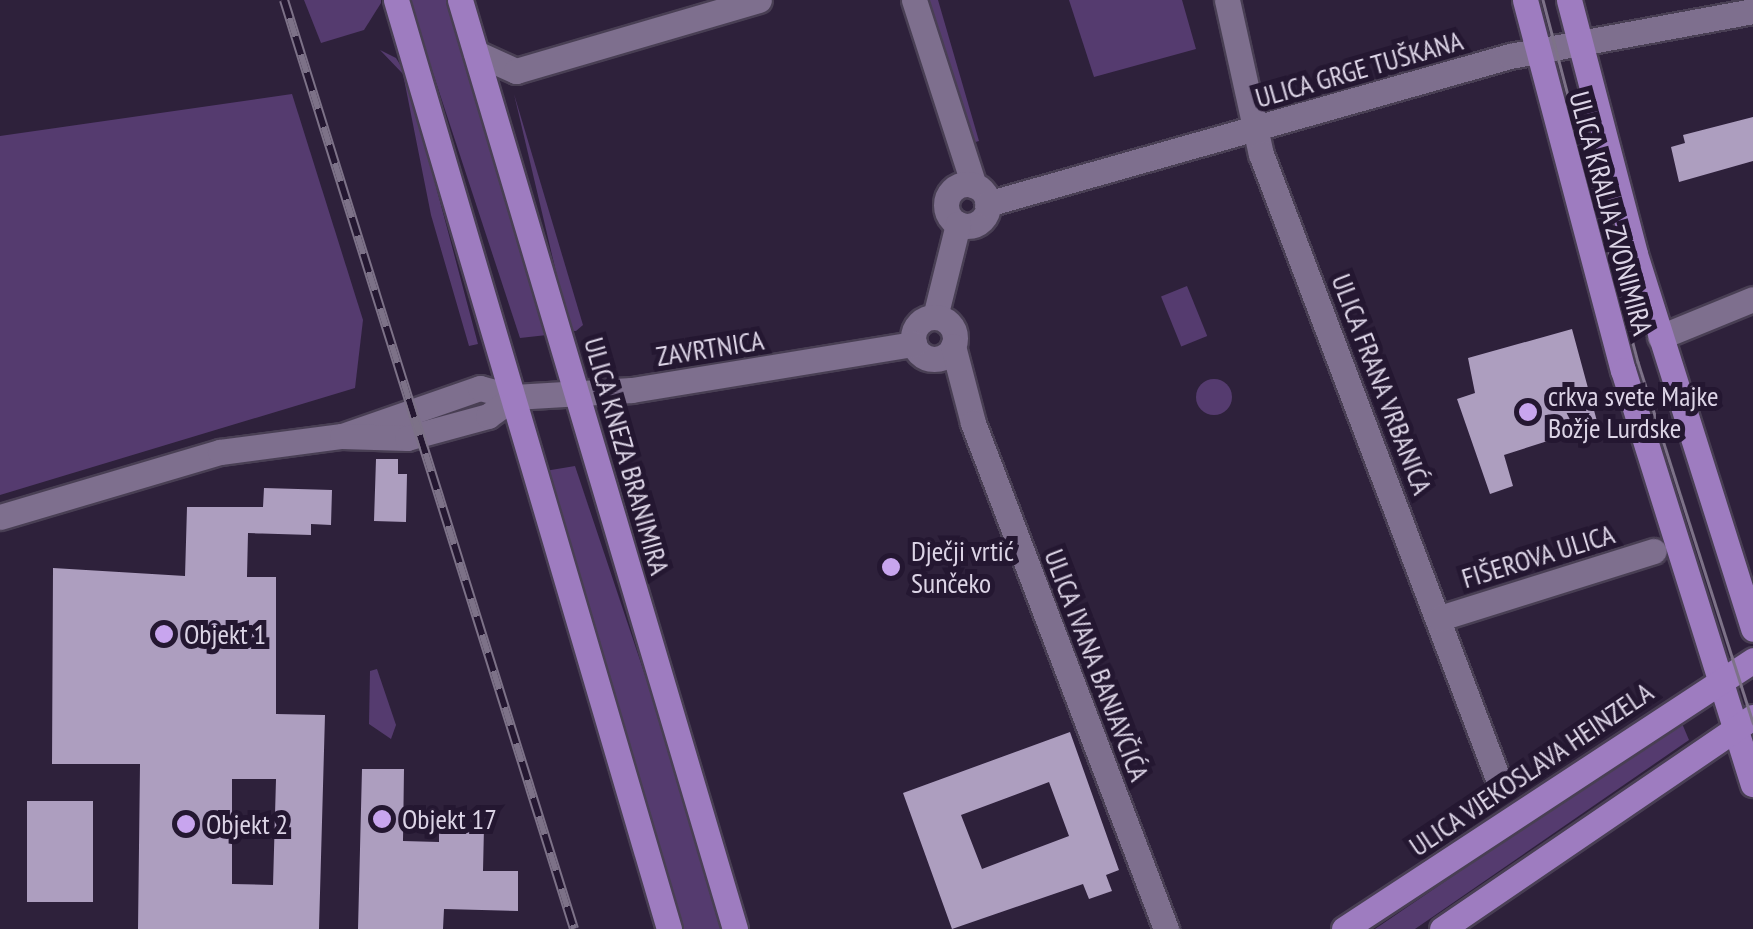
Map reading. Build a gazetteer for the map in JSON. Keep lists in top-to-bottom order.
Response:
{
  "streets": {
    "main road": ["ULICA KRALJA ZVONIMIRA", "ULICA KNEZA BRANIMIRA", "ULICA VJEKOSLAVA HEINZELA"],
    "street": [
      "ULICA GRGE TUŠKANA",
      "ZAVRTNICA",
      "ULICA FRANA VRBANIĆA",
      "FIŠEROVA ULICA",
      "ULICA IVANA BANJAVČIĆA"
    ]
  },
  "crossings": [
    ["ULICA GRGE TUŠKANA", "ULICA KRALJA ZVONIMIRA"],
    ["ULICA GRGE TUŠKANA", "ULICA FRANA VRBANIĆA"],
    ["ULICA KRALJA ZVONIMIRA", "ULICA VJEKOSLAVA HEINZELA"],
    ["ZAVRTNICA", "ULICA KNEZA BRANIMIRA"],
    ["ZAVRTNICA", "ULICA IVANA BANJAVČIĆA"],
    ["ULICA FRANA VRBANIĆA", "FIŠEROVA ULICA"]
  ],
  "places": [
    "crkva svete Majke Božje Lurdske",
    "Dječji vrtić Sunčeko",
    "Objekt 1",
    "Objekt 17",
    "Objekt 2"
  ]
}
